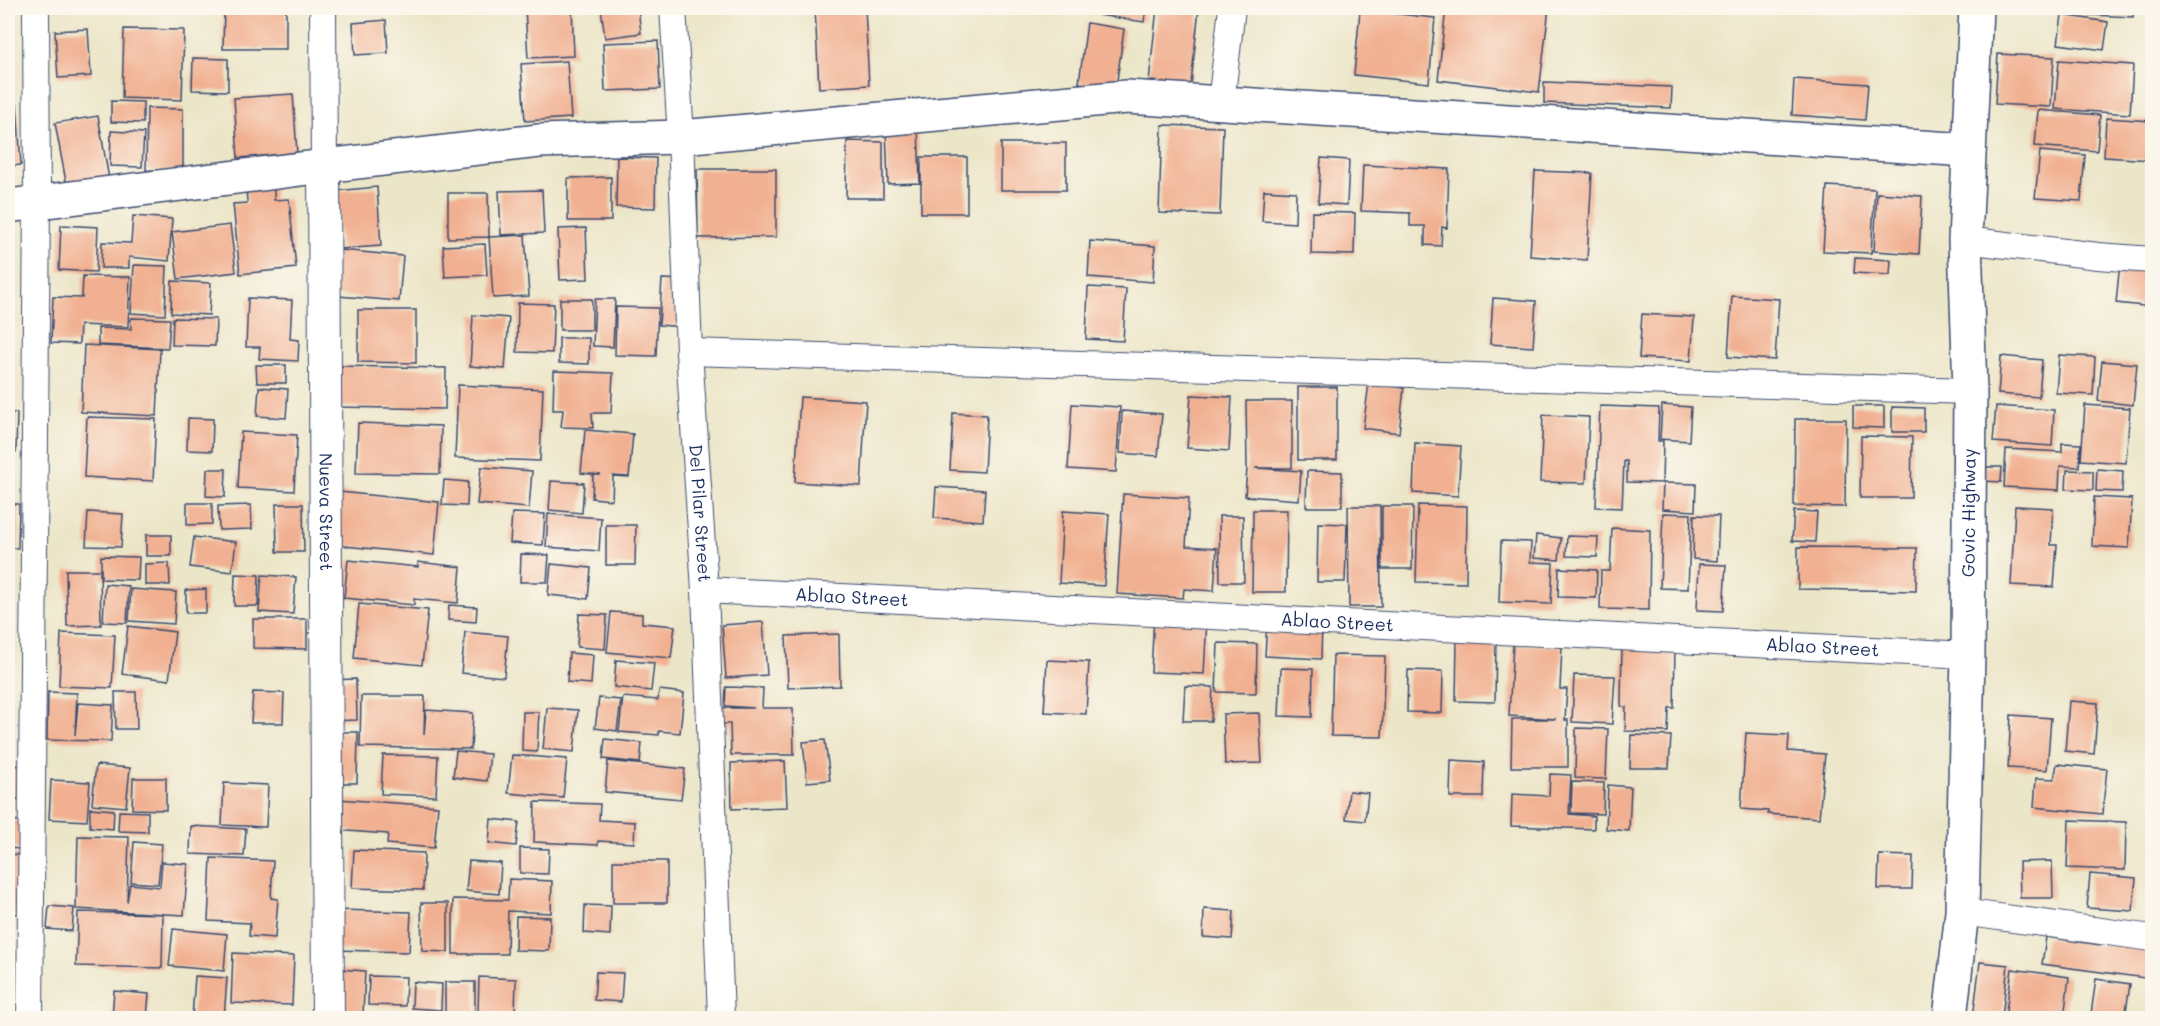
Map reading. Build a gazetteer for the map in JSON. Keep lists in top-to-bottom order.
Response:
{
  "streets": {
    "main road": ["Govic Highway"],
    "street": ["Nueva Street", "Del Pilar Street", "Ablao Street"]
  },
  "crossings": [
    ["Del Pilar Street", "Ablao Street"],
    ["Govic Highway", "Ablao Street"]
  ]
}
